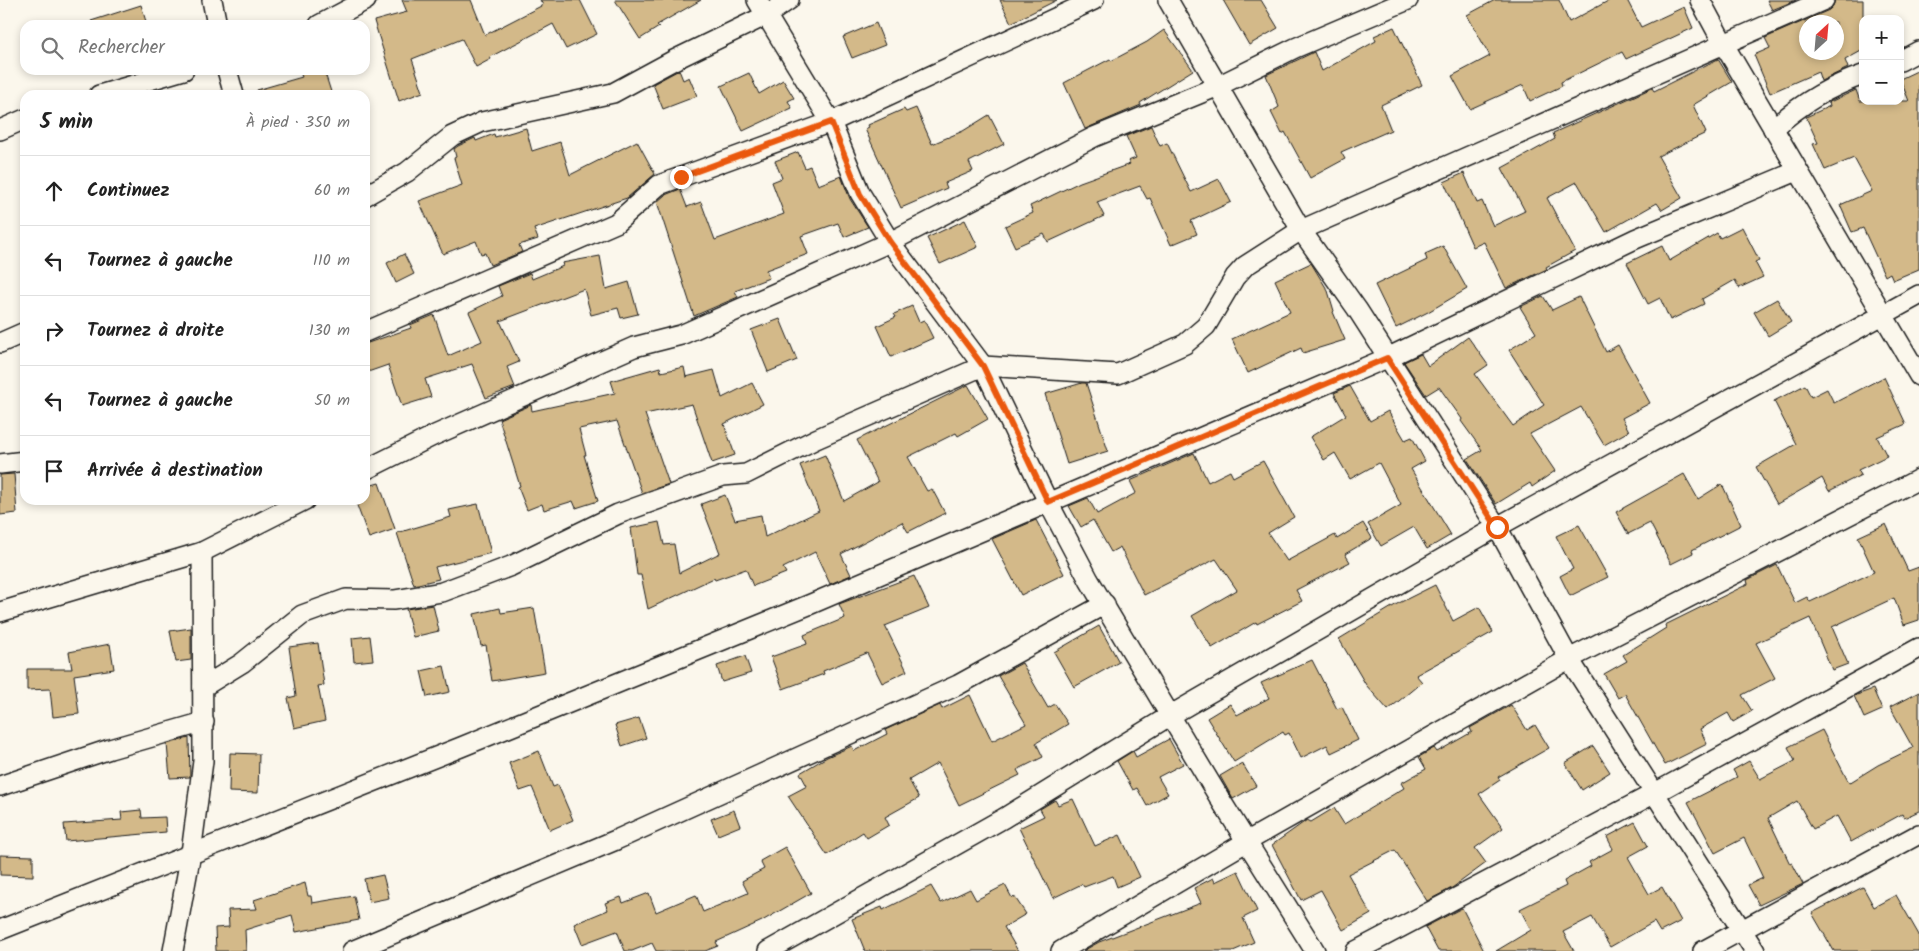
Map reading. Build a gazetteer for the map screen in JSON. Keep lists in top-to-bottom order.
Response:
{
  "north": "top right",
  "page": {
    "map_buttons": ["+", "−"],
    "search": "Rechercher",
    "heading": ["5 min", "À pied · 350 m"],
    "list": [
      ["Continuez", "60 m"],
      ["Tournez à gauche", "110 m"],
      ["Tournez à droite", "130 m"],
      ["Tournez à gauche", "50 m"],
      "Arrivée à destination"
    ]
  }
}
